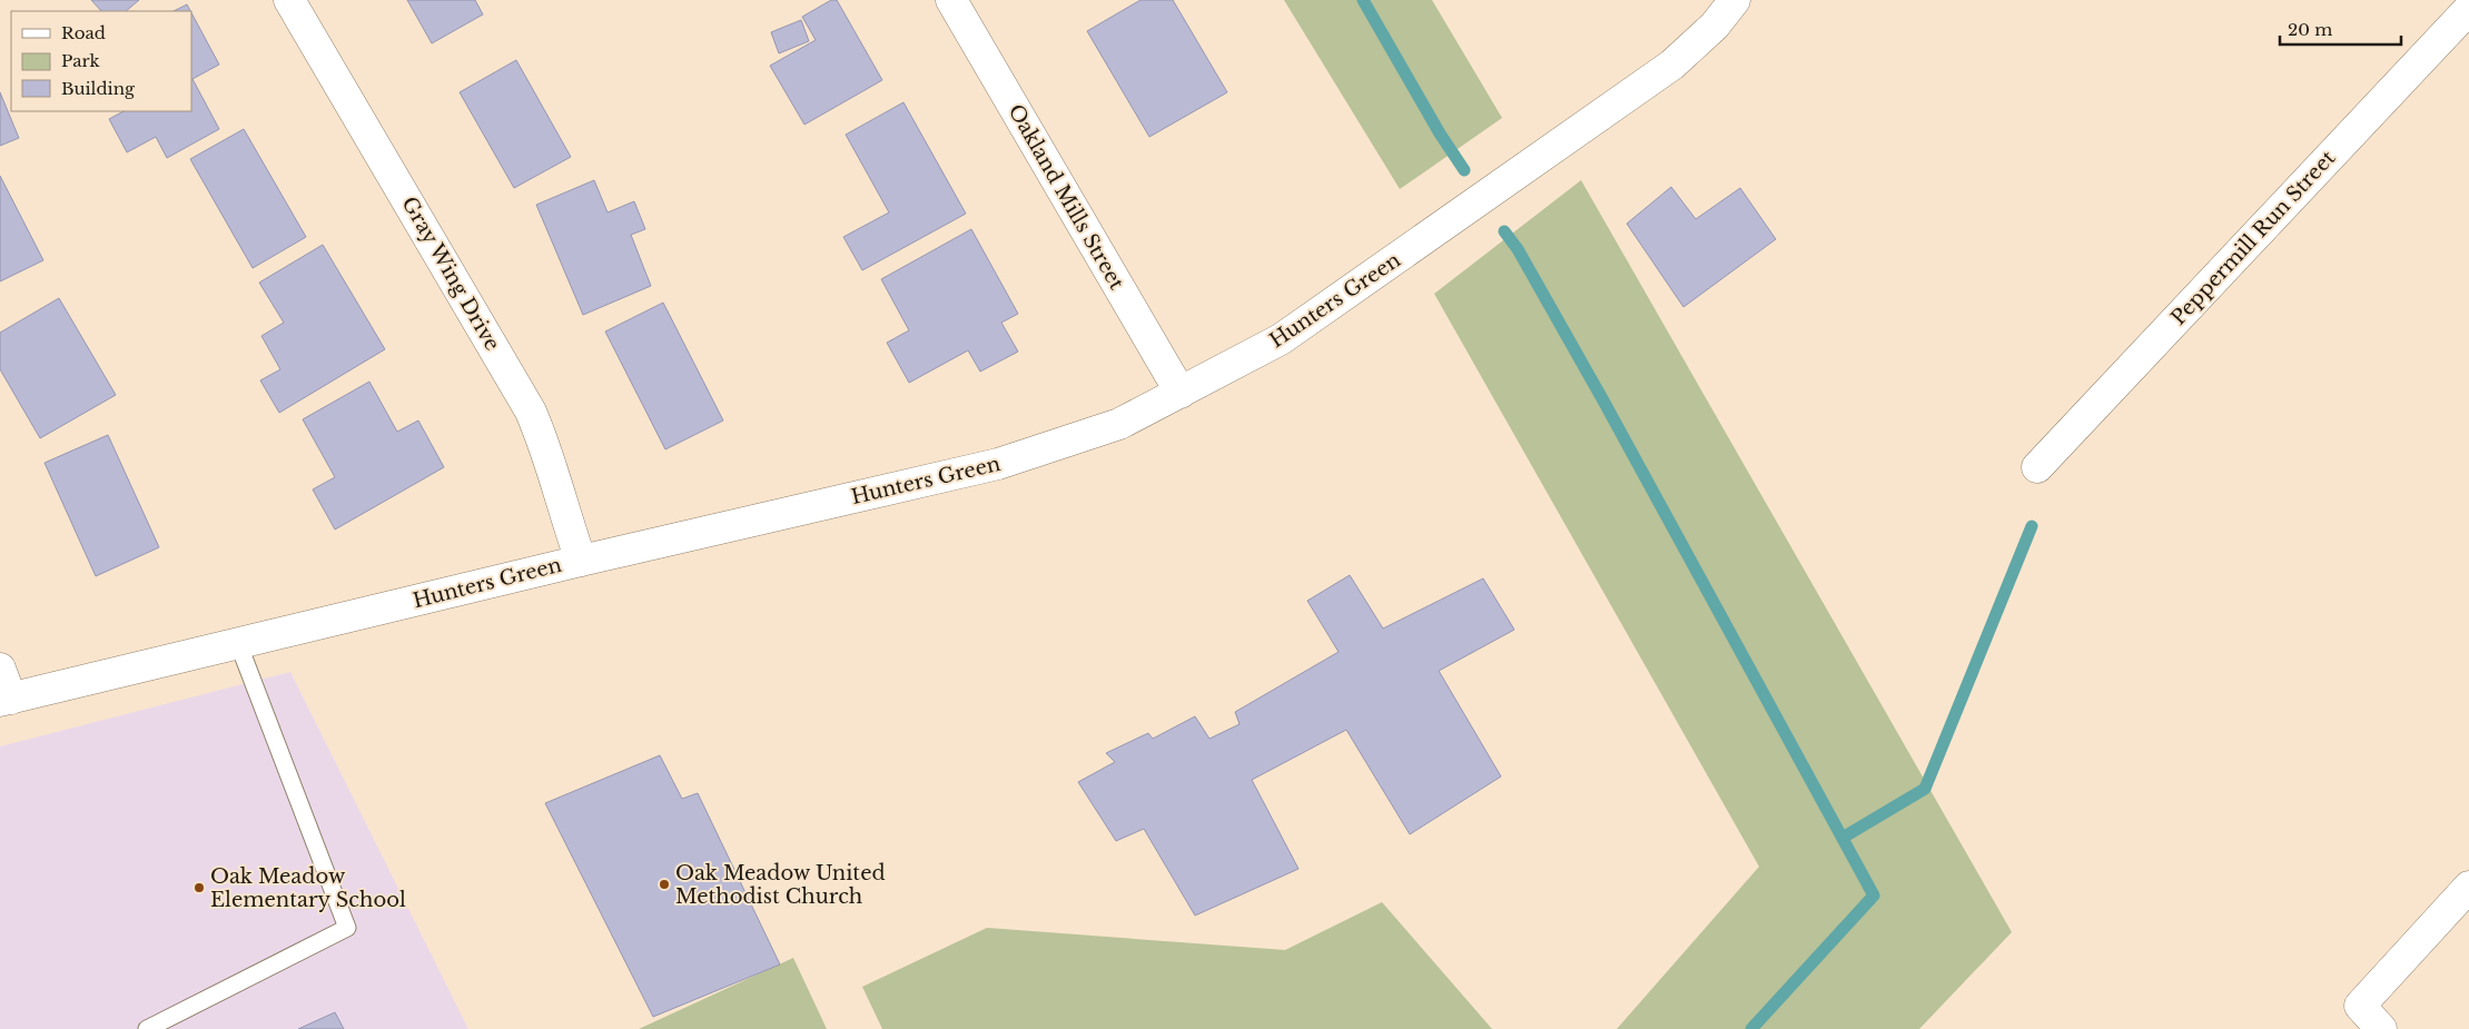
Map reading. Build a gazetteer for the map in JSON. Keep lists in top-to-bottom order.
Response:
{
  "streets": {
    "street": [
      "Oakland Mills Street",
      "Peppermill Run Street",
      "Gray Wing Drive",
      "Hunters Green"
    ]
  },
  "crossings": [
    ["Oakland Mills Street", "Hunters Green"],
    ["Gray Wing Drive", "Hunters Green"]
  ],
  "places": ["Oak Meadow United Methodist Church", "Oak Meadow Elementary School"],
  "legend": ["Road", "Park", "Building"],
  "scale_bar": "20 m"
}
